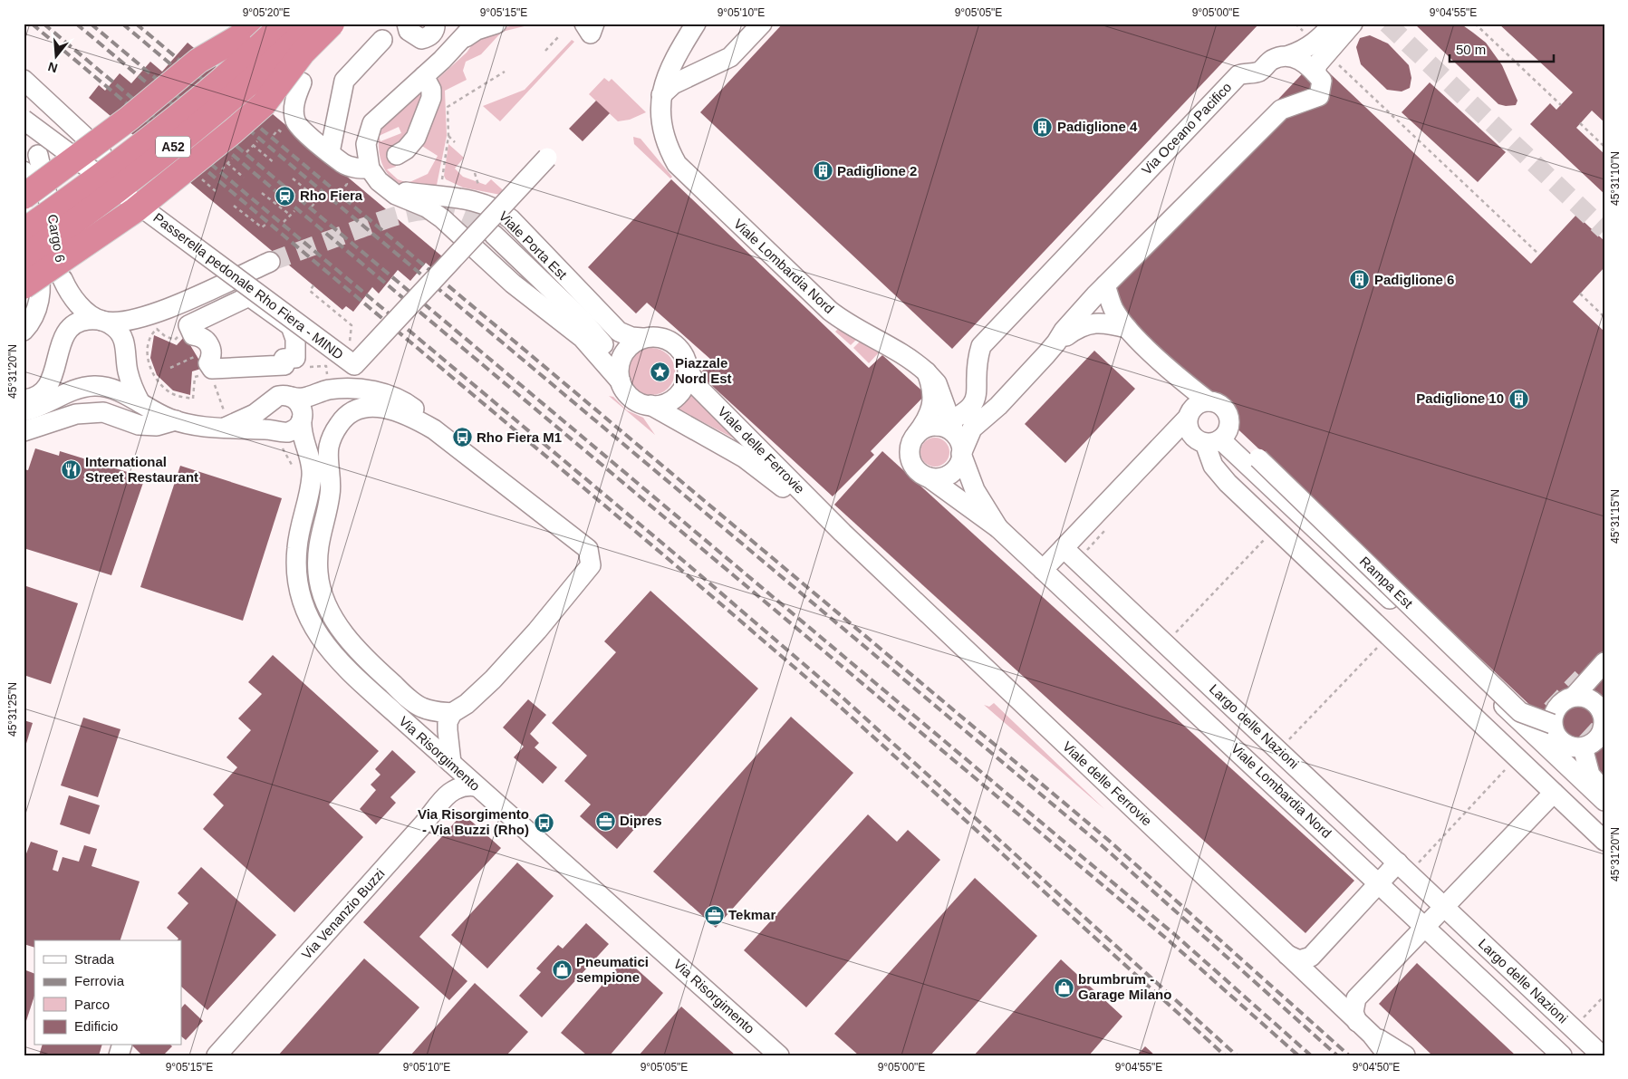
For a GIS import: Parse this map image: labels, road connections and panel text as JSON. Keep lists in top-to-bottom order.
{
  "streets": {
    "highway": ["A52"],
    "street": [
      "Via Oceano Pacifico",
      "Cargo 6",
      "Viale Porta Est",
      "Viale Lombardia Nord",
      "Passerella pedonale Rho Fiera - MIND",
      "Viale delle Ferrovie",
      "Rampa Est",
      "Largo delle Nazioni",
      "Via Risorgimento",
      "Via Venanzio Buzzi"
    ]
  },
  "crossings": [
    ["Via Oceano Pacifico", "Viale Lombardia Nord"],
    ["Viale Porta Est", "Viale delle Ferrovie"],
    ["Via Risorgimento", "Via Venanzio Buzzi"]
  ],
  "places": {
    "building": [
      "Padiglione 4",
      "Padiglione 2",
      "Padiglione 6",
      "Padiglione 10"
    ],
    "station": ["Rho Fiera"],
    "place": ["Piazzale Nord Est"],
    "bus stop": ["Rho Fiera M1", "Via Risorgimento - Via Buzzi (Rho)"],
    "restaurant": ["International Street Restaurant"],
    "office": ["Dipres", "Tekmar"],
    "shop": ["Pneumatici sempione", "brumbrum - Garage Milano"]
  },
  "legend": [
    "Strada",
    "Ferrovia",
    "Parco",
    "Edificio"
  ],
  "scale_bar": "50 m",
  "north": "bottom",
  "coordinates": [
    "9°05'20\"E",
    "9°05'15\"E",
    "9°05'10\"E",
    "9°05'05\"E",
    "9°05'00\"E",
    "9°04'55\"E",
    "45°31'10\"N",
    "45°31'20\"N",
    "45°31'15\"N",
    "45°31'25\"N",
    "9°04'50\"E"
  ]
}
